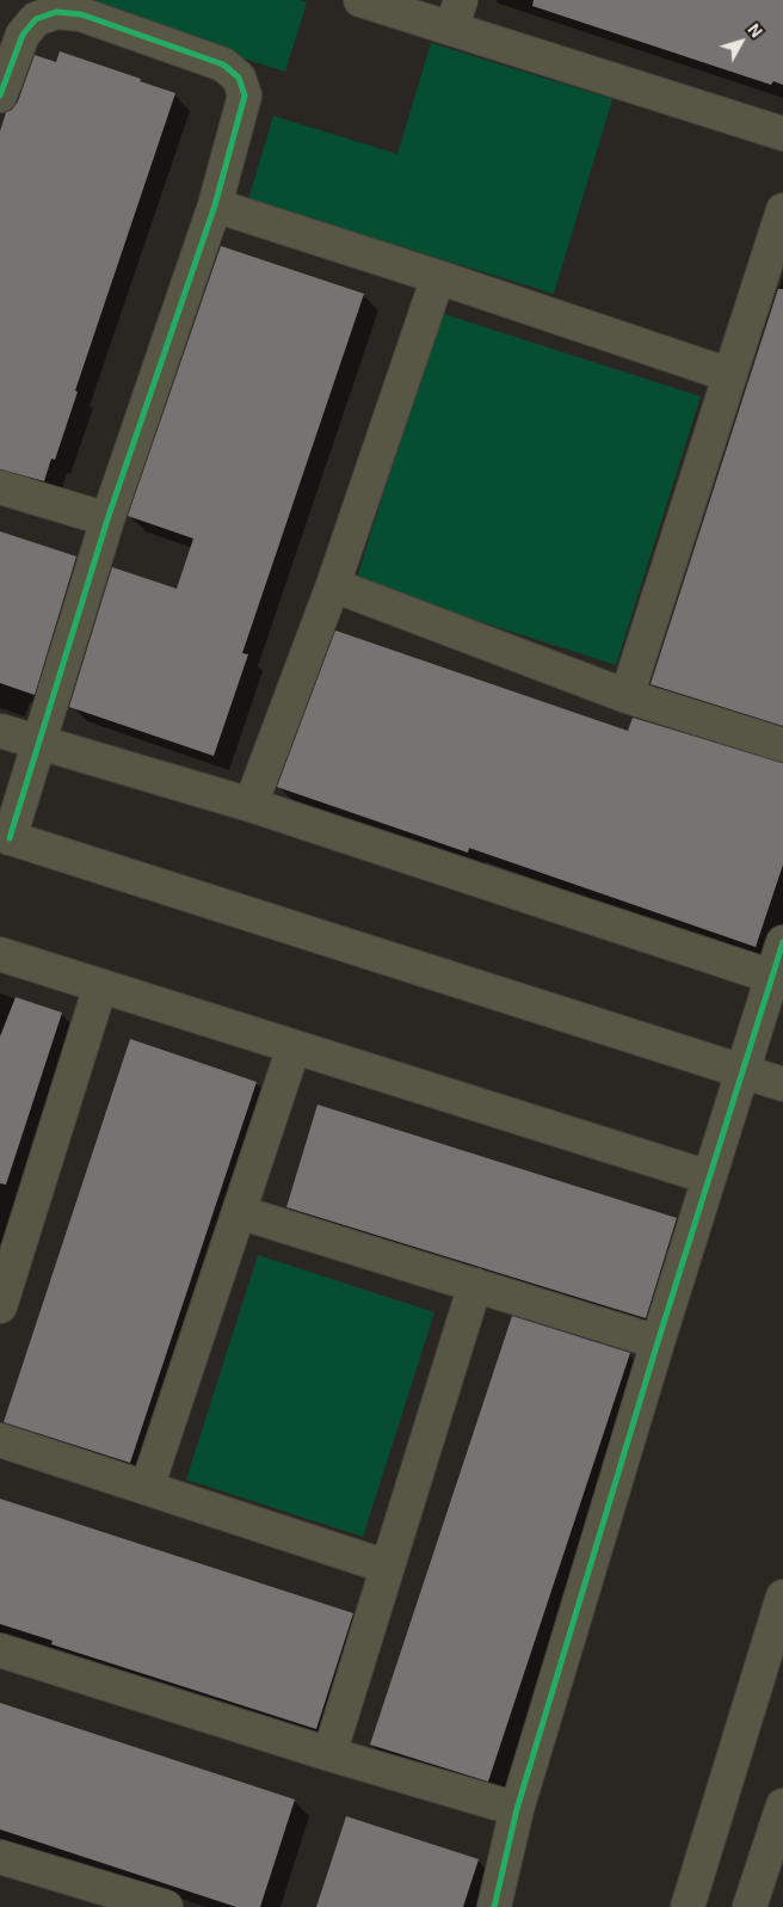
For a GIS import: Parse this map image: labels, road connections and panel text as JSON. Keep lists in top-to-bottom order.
{
  "north": "top right"
}
